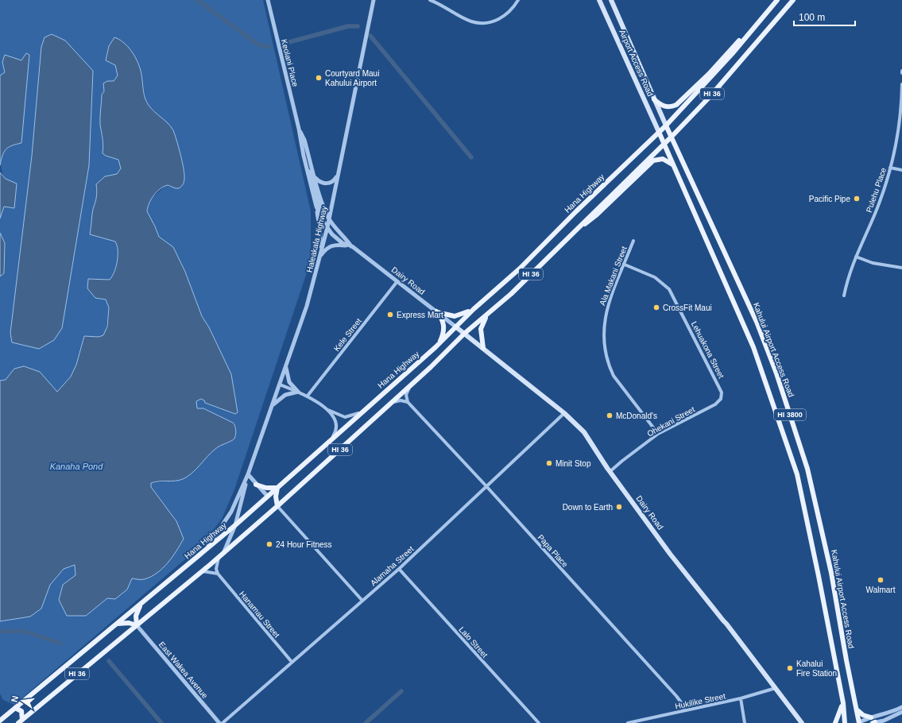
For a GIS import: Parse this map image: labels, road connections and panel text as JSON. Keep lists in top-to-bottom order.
{
  "streets": {
    "main road": [
      "Airport Access Road",
      "HI 36",
      "Hana Highway",
      "Dairy Road",
      "Kahului Airport Access Road",
      "HI 3800"
    ],
    "street": [
      "Keolani Place",
      "Pulehu Place",
      "Haleakala Highway",
      "Ala Makani Street",
      "Kele Street",
      "Lehuakona Street",
      "Ohekani Street",
      "Papa Place",
      "Alamaha Street",
      "Hanamau Street",
      "Lalo Street",
      "East Wakea Avenue",
      "Hukilike Street"
    ]
  },
  "crossings": [
    ["Keolani Place", "Haleakala Highway"],
    ["Keolani Place", "Dairy Road"],
    ["Airport Access Road", "Hana Highway"],
    ["Airport Access Road", "Kahului Airport Access Road"],
    ["Airport Access Road", "HI 3800"],
    ["HI 36", "Hana Highway"],
    ["HI 36", "Haleakala Highway"],
    ["HI 36", "Dairy Road"],
    ["HI 36", "Kahului Airport Access Road"],
    ["HI 36", "HI 3800"],
    ["HI 36", "East Wakea Avenue"],
    ["Hana Highway", "Haleakala Highway"],
    ["Hana Highway", "Dairy Road"],
    ["Hana Highway", "Kahului Airport Access Road"],
    ["Hana Highway", "HI 3800"],
    ["Haleakala Highway", "Dairy Road"],
    ["Ala Makani Street", "Lehuakona Street"],
    ["Ala Makani Street", "Ohekani Street"],
    ["Dairy Road", "Kele Street"],
    ["Dairy Road", "Ohekani Street"],
    ["Dairy Road", "Alamaha Street"],
    ["Dairy Road", "Hukilike Street"],
    ["Lehuakona Street", "Ohekani Street"],
    ["Papa Place", "Alamaha Street"],
    ["Papa Place", "Hukilike Street"],
    ["Alamaha Street", "Hanamau Street"],
    ["Alamaha Street", "Lalo Street"]
  ],
  "water": ["Kanaha Pond"],
  "places": [
    "Courtyard Maui Kahului Airport",
    "Pacific Pipe",
    "CrossFit Maui",
    "Express Mart",
    "McDonald's",
    "Minit Stop",
    "Down to Earth",
    "24 Hour Fitness",
    "Walmart",
    "Kahalui Fire Station"
  ],
  "scale_bar": "100 m",
  "north": "left"
}
